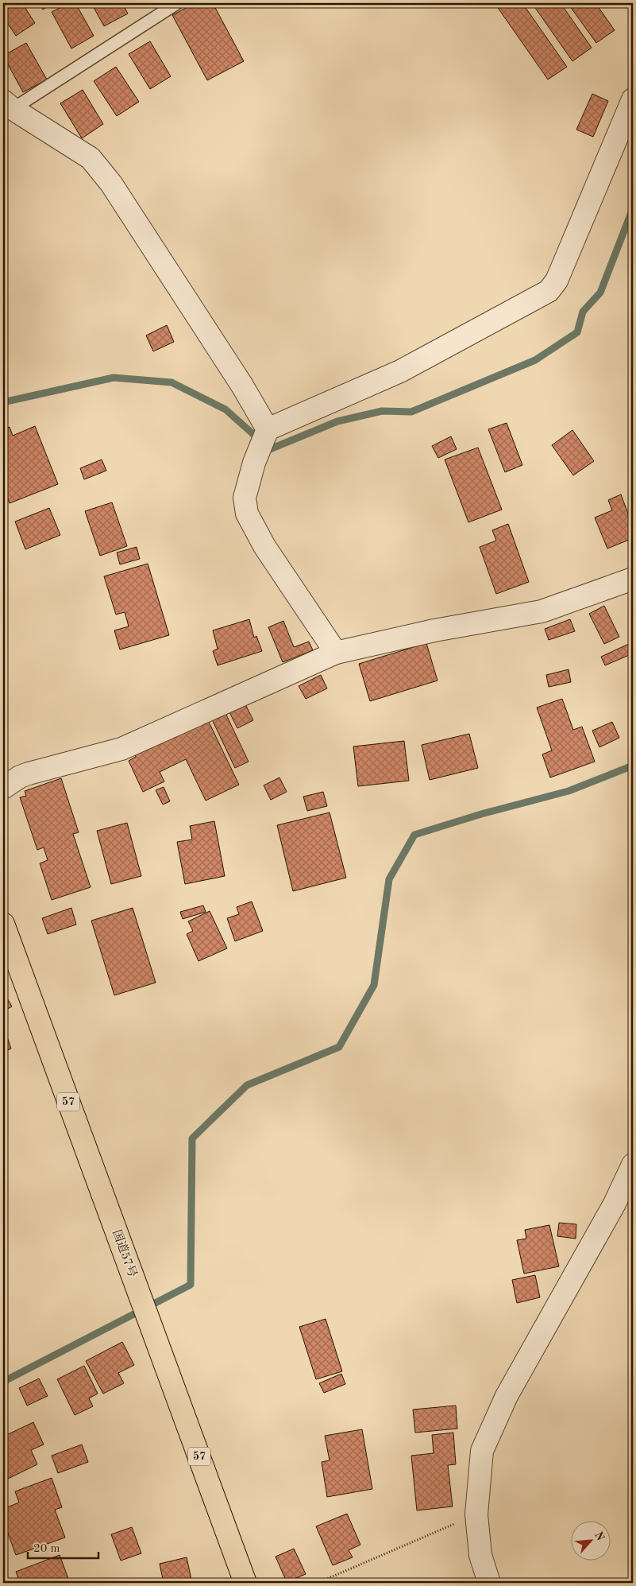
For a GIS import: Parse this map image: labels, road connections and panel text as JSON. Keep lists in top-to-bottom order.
{
  "streets": {
    "highway": ["57", "国道57号"]
  },
  "scale_bar": "20 m",
  "north": "top right"
}
